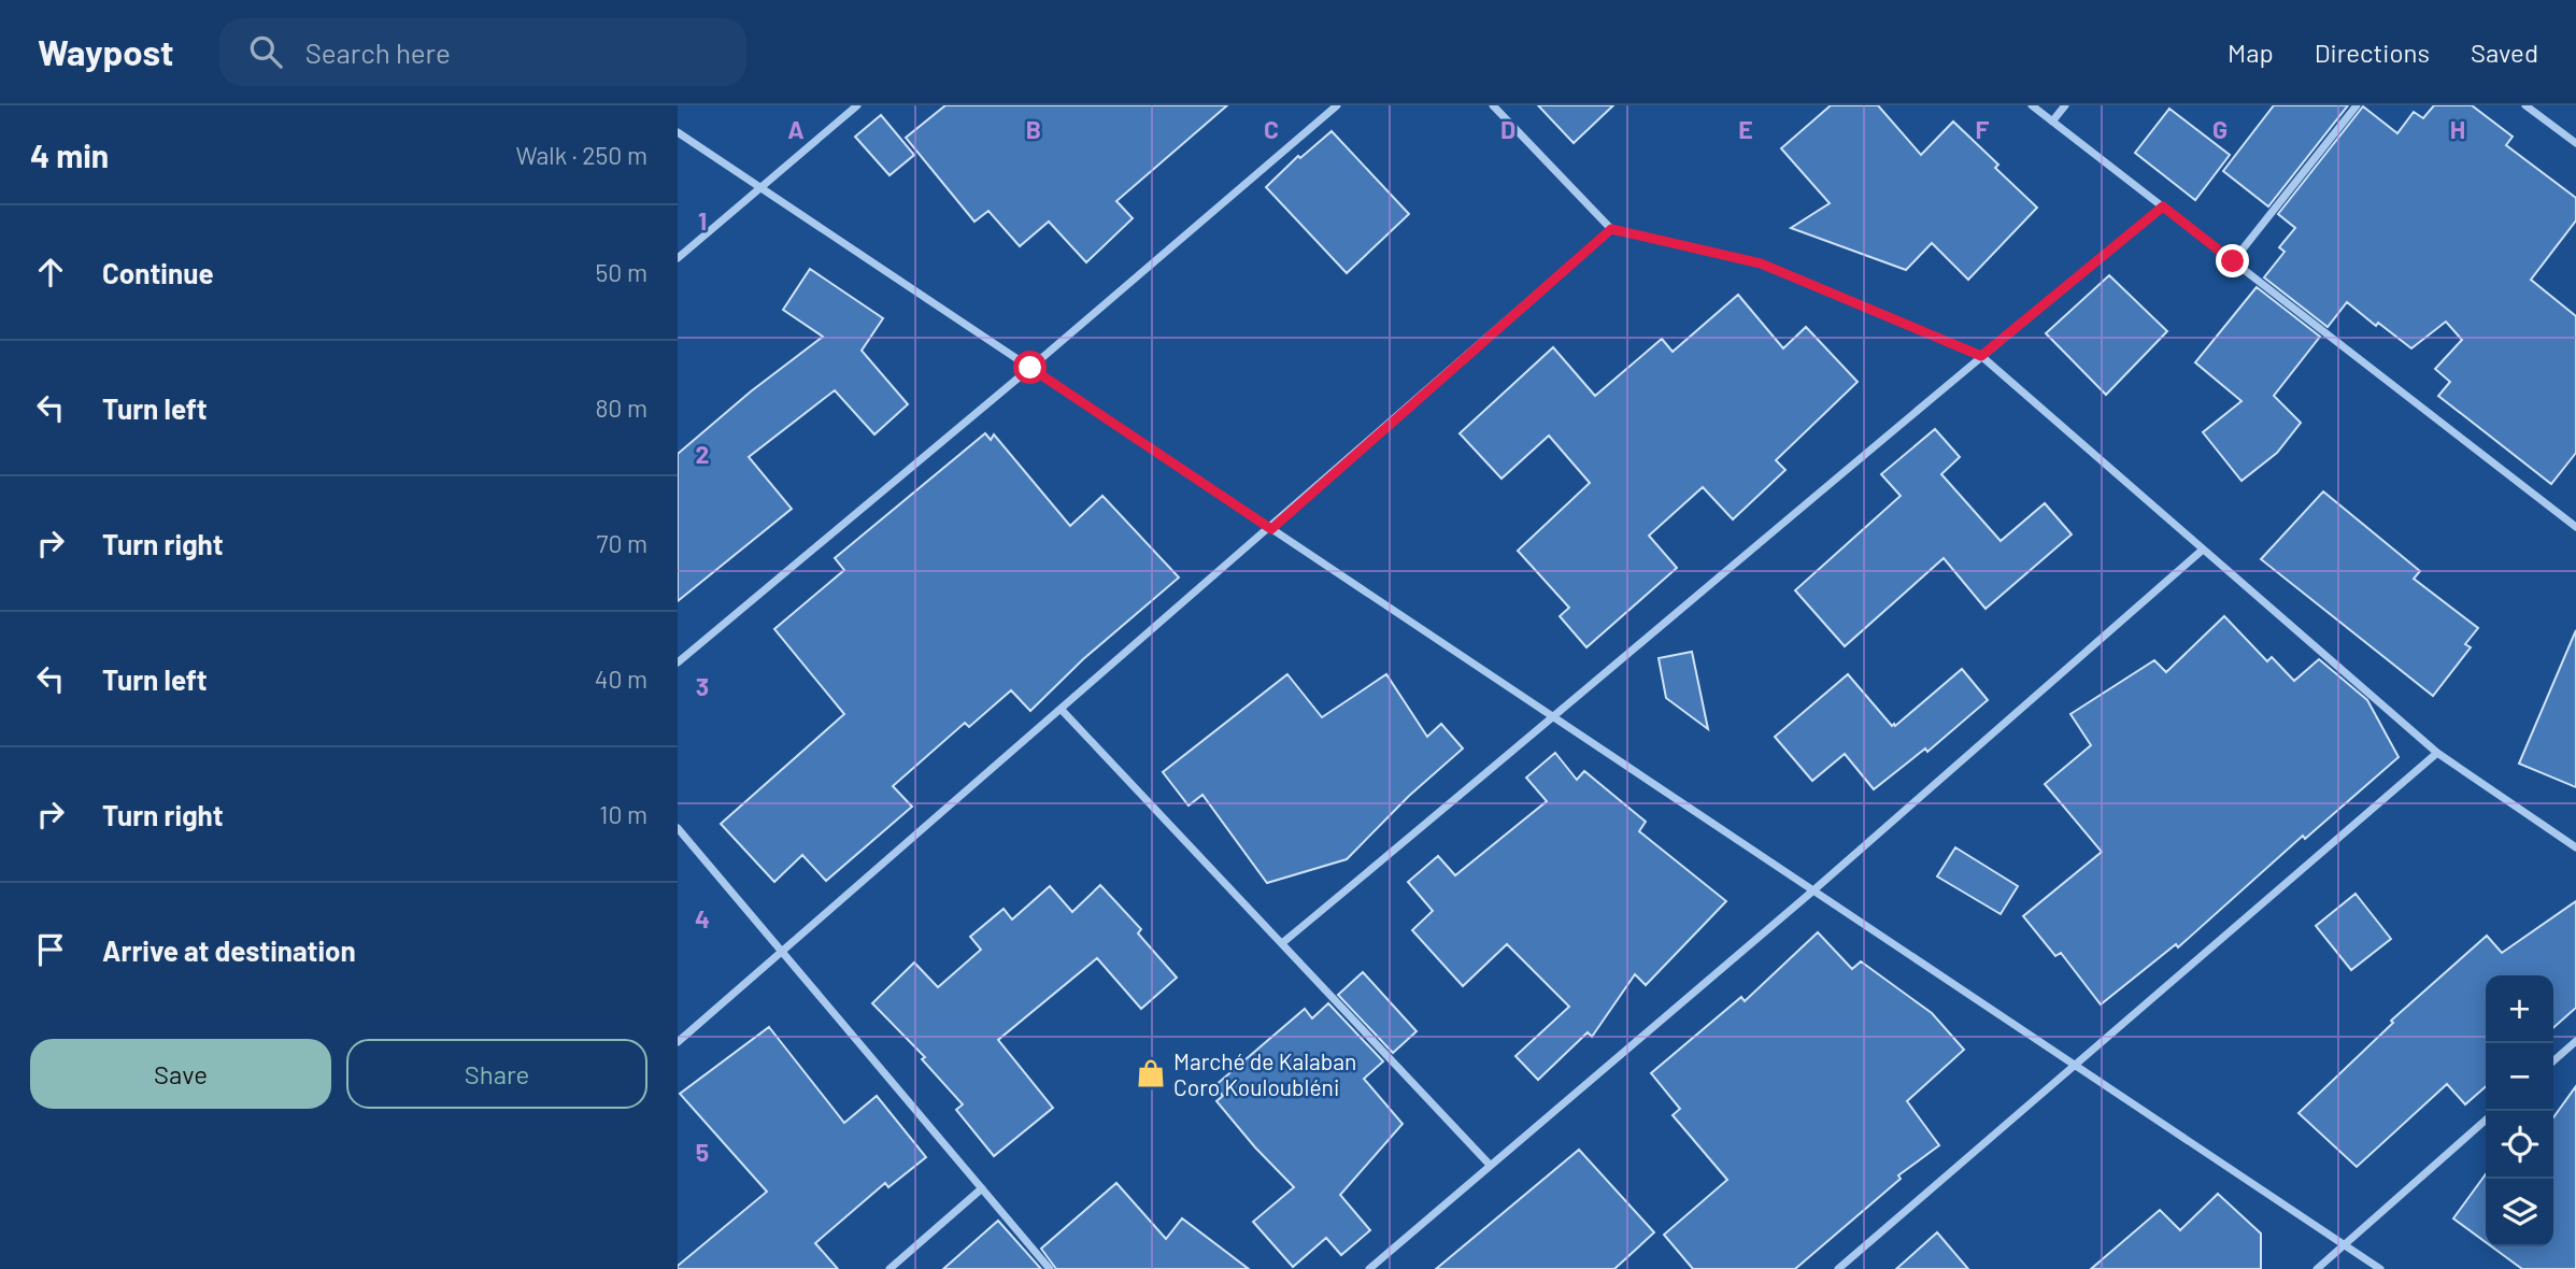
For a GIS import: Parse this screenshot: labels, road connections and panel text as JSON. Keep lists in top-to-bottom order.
{
  "places": {
    "shop": ["Marché de Kalaban Coro Kouloubléni"]
  },
  "page": {
    "header": "Waypost",
    "search": "Search here",
    "nav": ["Map", "Directions", "Saved"],
    "heading": ["4 min", "Walk · 250 m"],
    "list": [
      ["Continue", "50 m"],
      ["Turn left", "80 m"],
      ["Turn right", "70 m"],
      ["Turn left", "40 m"],
      ["Turn right", "10 m"],
      "Arrive at destination"
    ],
    "map_buttons": ["+", "−"],
    "buttons": ["Save", "Share"]
  },
  "grid": {
    "columns": [
      "A",
      "B",
      "C",
      "D",
      "E",
      "F",
      "G",
      "H"
    ],
    "rows": [
      "1",
      "2",
      "3",
      "4",
      "5"
    ]
  }
}
